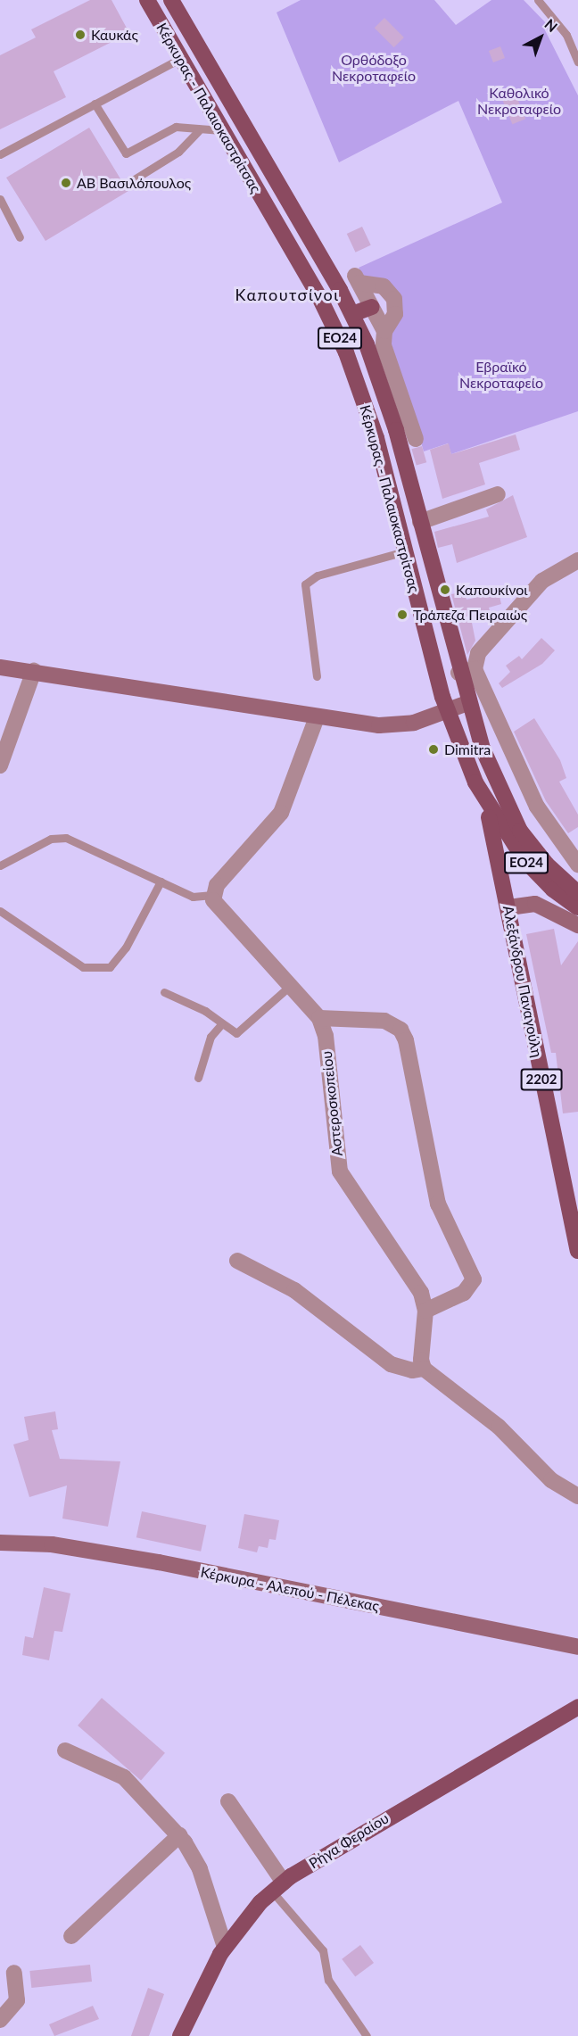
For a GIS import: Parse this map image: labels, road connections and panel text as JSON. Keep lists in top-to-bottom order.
{
  "streets": {
    "main road": [
      "Κέρκυρας - Παλαιοκαστρίτσας",
      "ΕΟ24",
      "Αλεξάνδρου Παναγούλη",
      "2202",
      "Κέρκυρα - Αλεπού - Πέλεκας",
      "Ρήγα Φεραίου"
    ],
    "street": ["Αστεροσκοπείου"]
  },
  "crossings": [
    ["Κέρκυρας - Παλαιοκαστρίτσας", "Αλεξάνδρου Παναγούλη"]
  ],
  "districts": ["Καπουτσίνοι"],
  "parks": ["Ορθόδοξο Νεκροταφείο", "Καθολικό Νεκροταφείο", "Εβραϊκό Νεκροταφείο"],
  "places": [
    "Καυκάς",
    "ΑΒ Βασιλόπουλος",
    "Καπουκίνοι",
    "Τράπεζα Πειραιώς",
    "Dimitra"
  ],
  "north": "top right"
}
